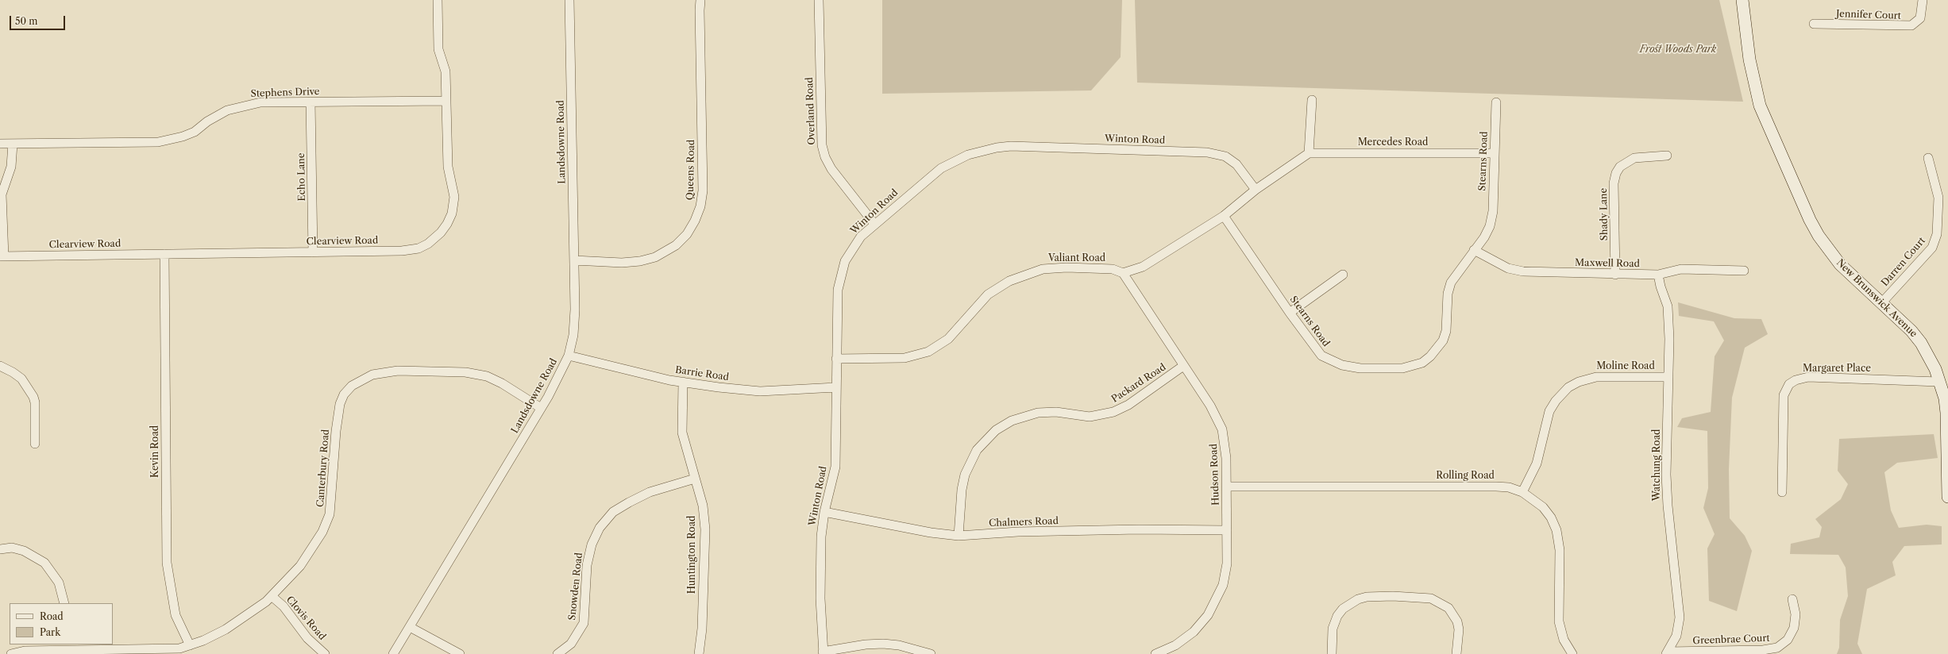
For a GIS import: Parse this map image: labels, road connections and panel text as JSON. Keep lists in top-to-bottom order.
{
  "streets": {
    "street": [
      "Jennifer Court",
      "Stephens Drive",
      "Overland Road",
      "Winton Road",
      "Landsdowne Road",
      "Mercedes Road",
      "Stearns Road",
      "Queens Road",
      "Echo Lane",
      "Shady Lane",
      "Clearview Road",
      "Valiant Road",
      "Darren Court",
      "Maxwell Road",
      "New Brunswick Avenue",
      "Moline Road",
      "Margaret Place",
      "Barrie Road",
      "Packard Road",
      "Kevin Road",
      "Watchung Road",
      "Canterbury Road",
      "Hudson Road",
      "Rolling Road",
      "Chalmers Road",
      "Huntington Road",
      "Snowden Road",
      "Clovis Road",
      "Greenbrae Court"
    ]
  },
  "crossings": [
    ["Stephens Drive", "Echo Lane"],
    ["Stephens Drive", "Clearview Road"],
    ["Overland Road", "Winton Road"],
    ["Winton Road", "Valiant Road"],
    ["Winton Road", "Barrie Road"],
    ["Winton Road", "Chalmers Road"],
    ["Landsdowne Road", "Queens Road"],
    ["Landsdowne Road", "Barrie Road"],
    ["Landsdowne Road", "Canterbury Road"],
    ["Mercedes Road", "Stearns Road"],
    ["Stearns Road", "Maxwell Road"],
    ["Echo Lane", "Clearview Road"],
    ["Shady Lane", "Maxwell Road"],
    ["Clearview Road", "Kevin Road"],
    ["Valiant Road", "Hudson Road"],
    ["Darren Court", "New Brunswick Avenue"],
    ["Maxwell Road", "Watchung Road"],
    ["New Brunswick Avenue", "Margaret Place"],
    ["Moline Road", "Watchung Road"],
    ["Moline Road", "Rolling Road"],
    ["Barrie Road", "Huntington Road"],
    ["Packard Road", "Hudson Road"],
    ["Packard Road", "Chalmers Road"],
    ["Kevin Road", "Canterbury Road"],
    ["Watchung Road", "Greenbrae Court"],
    ["Canterbury Road", "Clovis Road"],
    ["Hudson Road", "Rolling Road"],
    ["Hudson Road", "Chalmers Road"],
    ["Huntington Road", "Snowden Road"]
  ],
  "parks": ["Frost Woods Park"],
  "legend": ["Road", "Park"],
  "scale_bar": "50 m"
}
